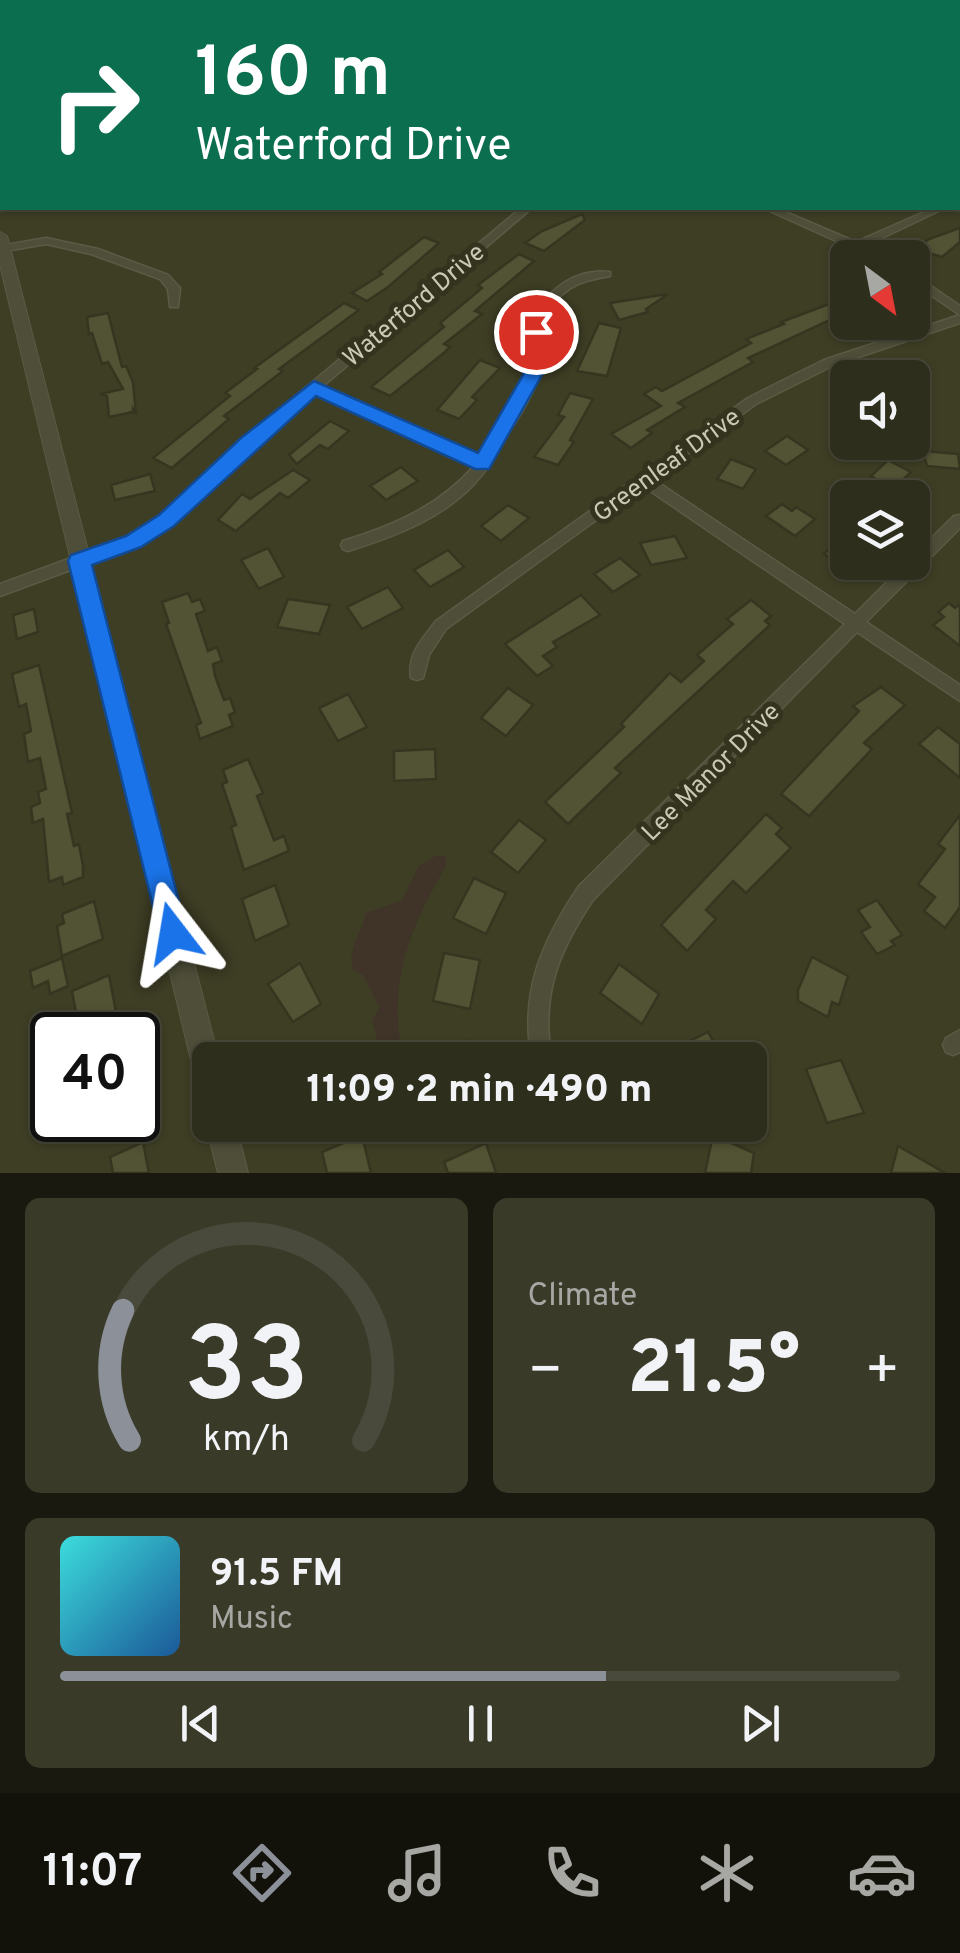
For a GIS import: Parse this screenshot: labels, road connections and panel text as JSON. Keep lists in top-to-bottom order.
{
  "streets": {
    "street": ["Waterford Drive", "Greenleaf Drive", "Lee Manor Drive"]
  },
  "north": "bottom right",
  "page": {
    "turn": ["160 m", "Waterford Drive"],
    "limit": "40",
    "trip": "11:09 · 2 min · 490 m",
    "tile": "Climate",
    "heat": ["−", "21.5°", "+"],
    "song": ["91.5 FM", "Music"],
    "tabs": "11:07",
    "gauge": ["33", "km/h"]
  }
}
